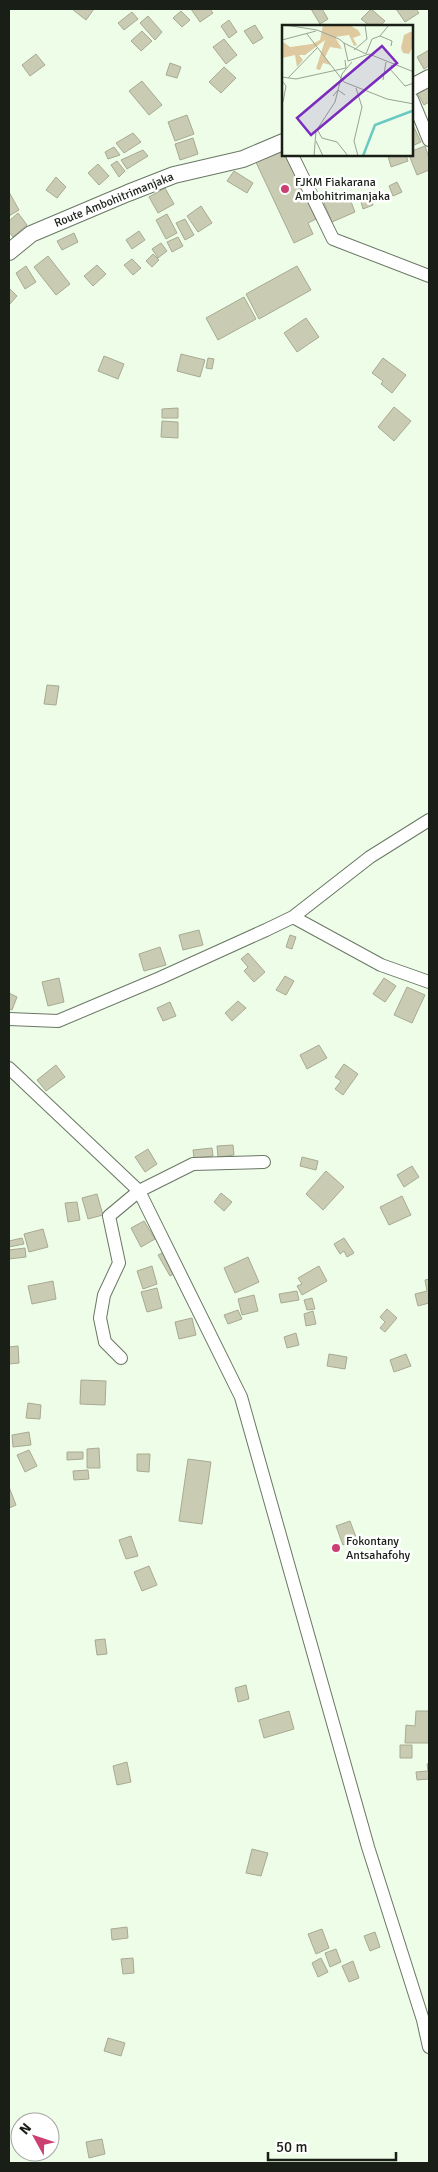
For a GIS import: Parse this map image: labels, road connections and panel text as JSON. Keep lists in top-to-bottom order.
{
  "streets": {
    "street": ["Route Ambohitrimanjaka"]
  },
  "places": ["FJKM Fiakarana Ambohitrimanjaka", "Fokontany Antsahafohy"],
  "scale_bar": "50 m",
  "north": "top left"
}
